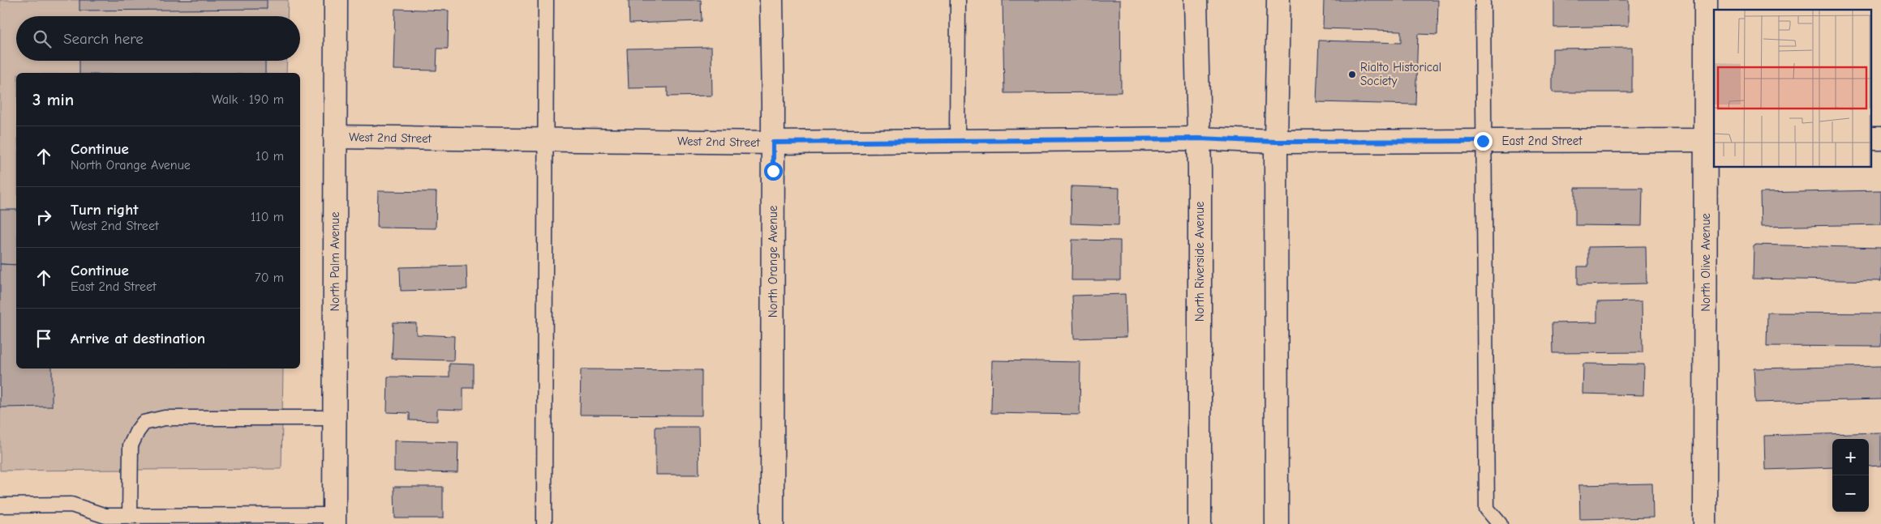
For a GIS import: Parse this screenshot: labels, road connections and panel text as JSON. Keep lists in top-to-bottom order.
{
  "streets": {
    "street": [
      "West 2nd Street",
      "East 2nd Street",
      "North Palm Avenue",
      "North Orange Avenue",
      "North Riverside Avenue",
      "North Olive Avenue"
    ]
  },
  "crossings": [
    ["West 2nd Street", "East 2nd Street"],
    ["West 2nd Street", "North Palm Avenue"],
    ["West 2nd Street", "North Orange Avenue"],
    ["West 2nd Street", "North Riverside Avenue"],
    ["East 2nd Street", "North Riverside Avenue"],
    ["East 2nd Street", "North Olive Avenue"]
  ],
  "places": ["Rialto Historical Society"],
  "page": {
    "search": "Search here",
    "heading": ["3 min", "Walk · 190 m"],
    "list": [
      ["Continue", "North Orange Avenue", "10 m"],
      ["Turn right", "West 2nd Street", "110 m"],
      ["Continue", "East 2nd Street", "70 m"],
      "Arrive at destination"
    ],
    "map_buttons": ["+", "−"]
  }
}
